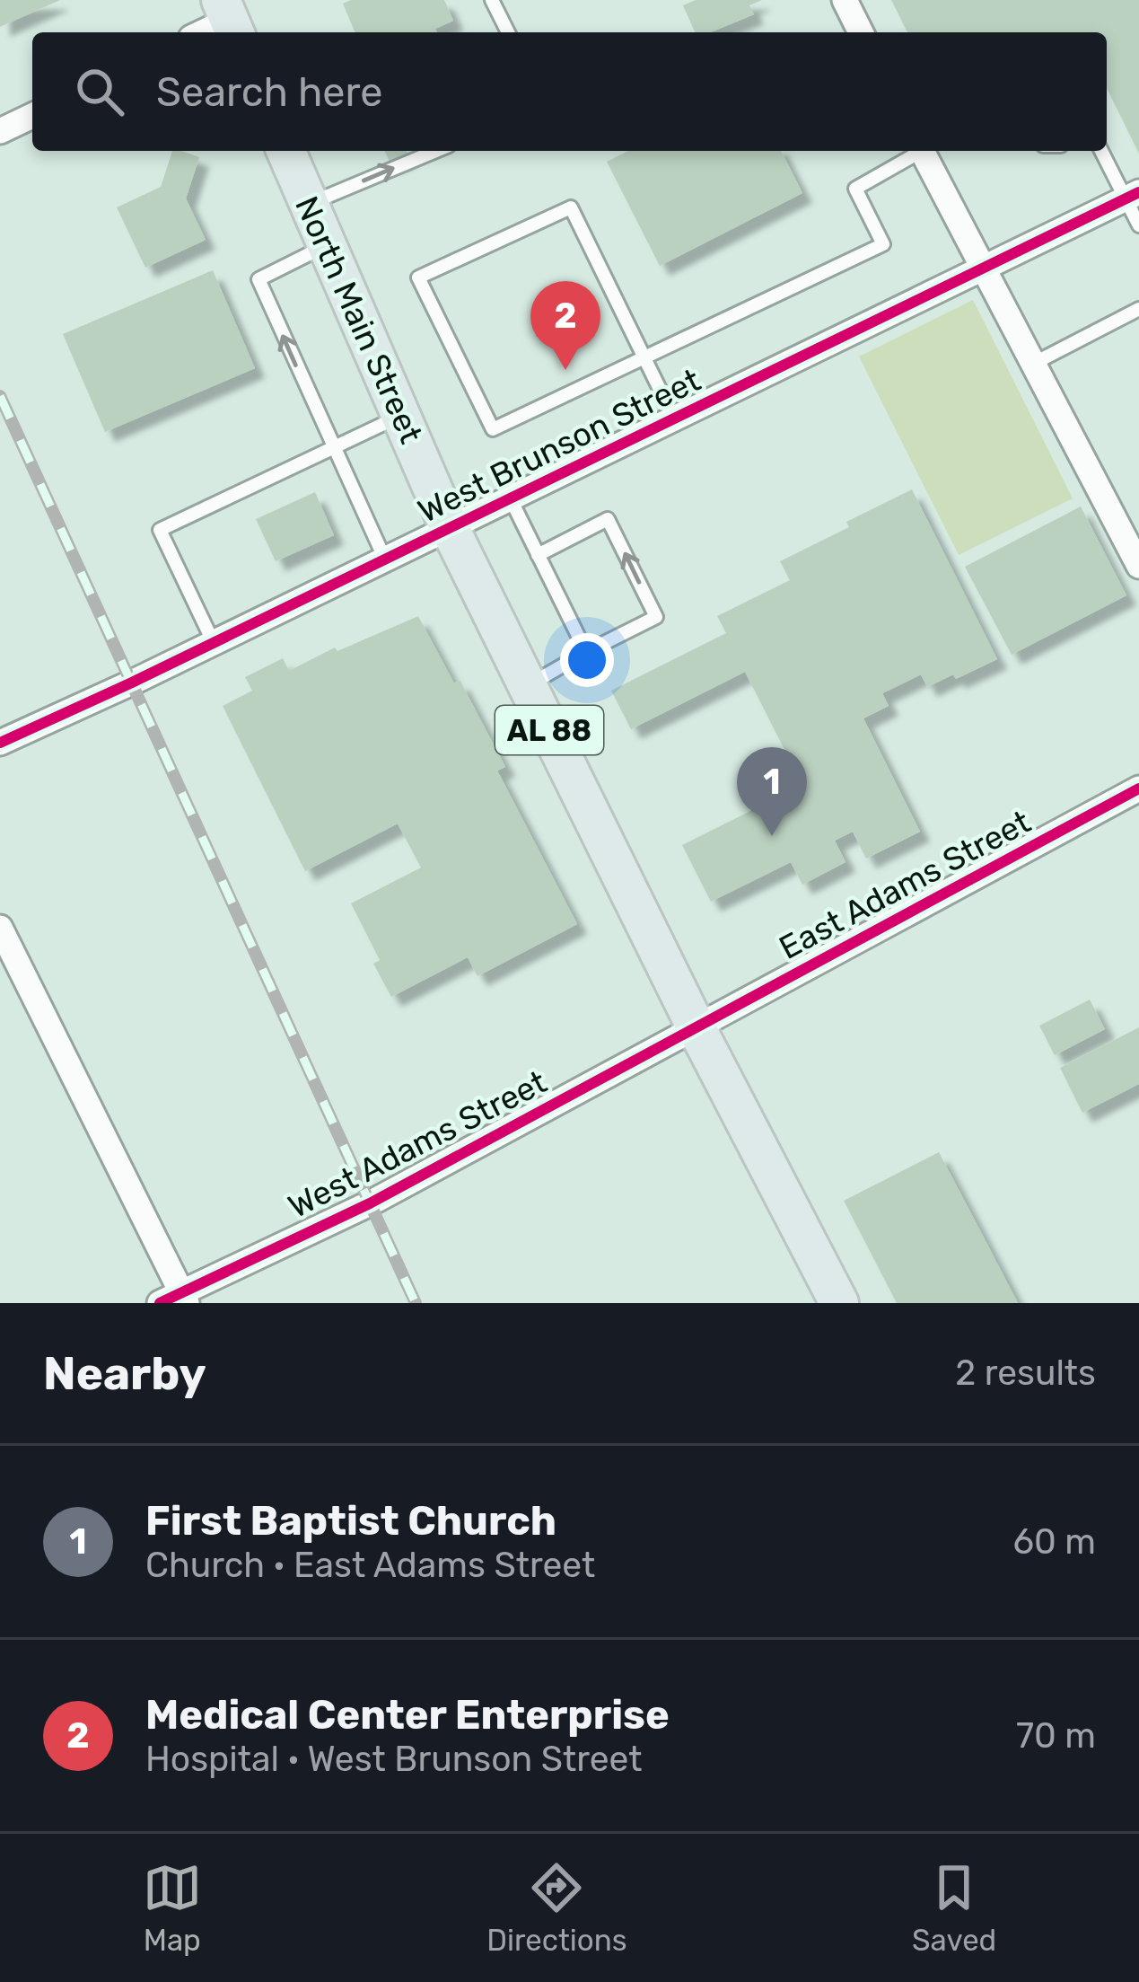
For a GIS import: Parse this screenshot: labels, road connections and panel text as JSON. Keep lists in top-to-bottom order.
{
  "streets": {
    "main road": ["North Main Street", "AL 88"],
    "street": ["West Brunson Street", "East Adams Street", "West Adams Street"]
  },
  "crossings": [
    ["North Main Street", "West Brunson Street"],
    ["North Main Street", "East Adams Street"],
    ["North Main Street", "West Adams Street"],
    ["East Adams Street", "West Adams Street"]
  ],
  "page": {
    "search": "Search here",
    "pins": ["2", "1"],
    "heading": ["Nearby", "2 results"],
    "list": [
      {
        "mark": "1",
        "name": "First Baptist Church",
        "note": "Church · East Adams Street",
        "value": "60 m"
      },
      {
        "mark": "2",
        "name": "Medical Center Enterprise",
        "note": "Hospital · West Brunson Street",
        "value": "70 m"
      }
    ],
    "nav": ["Map", "Directions", "Saved"]
  }
}
